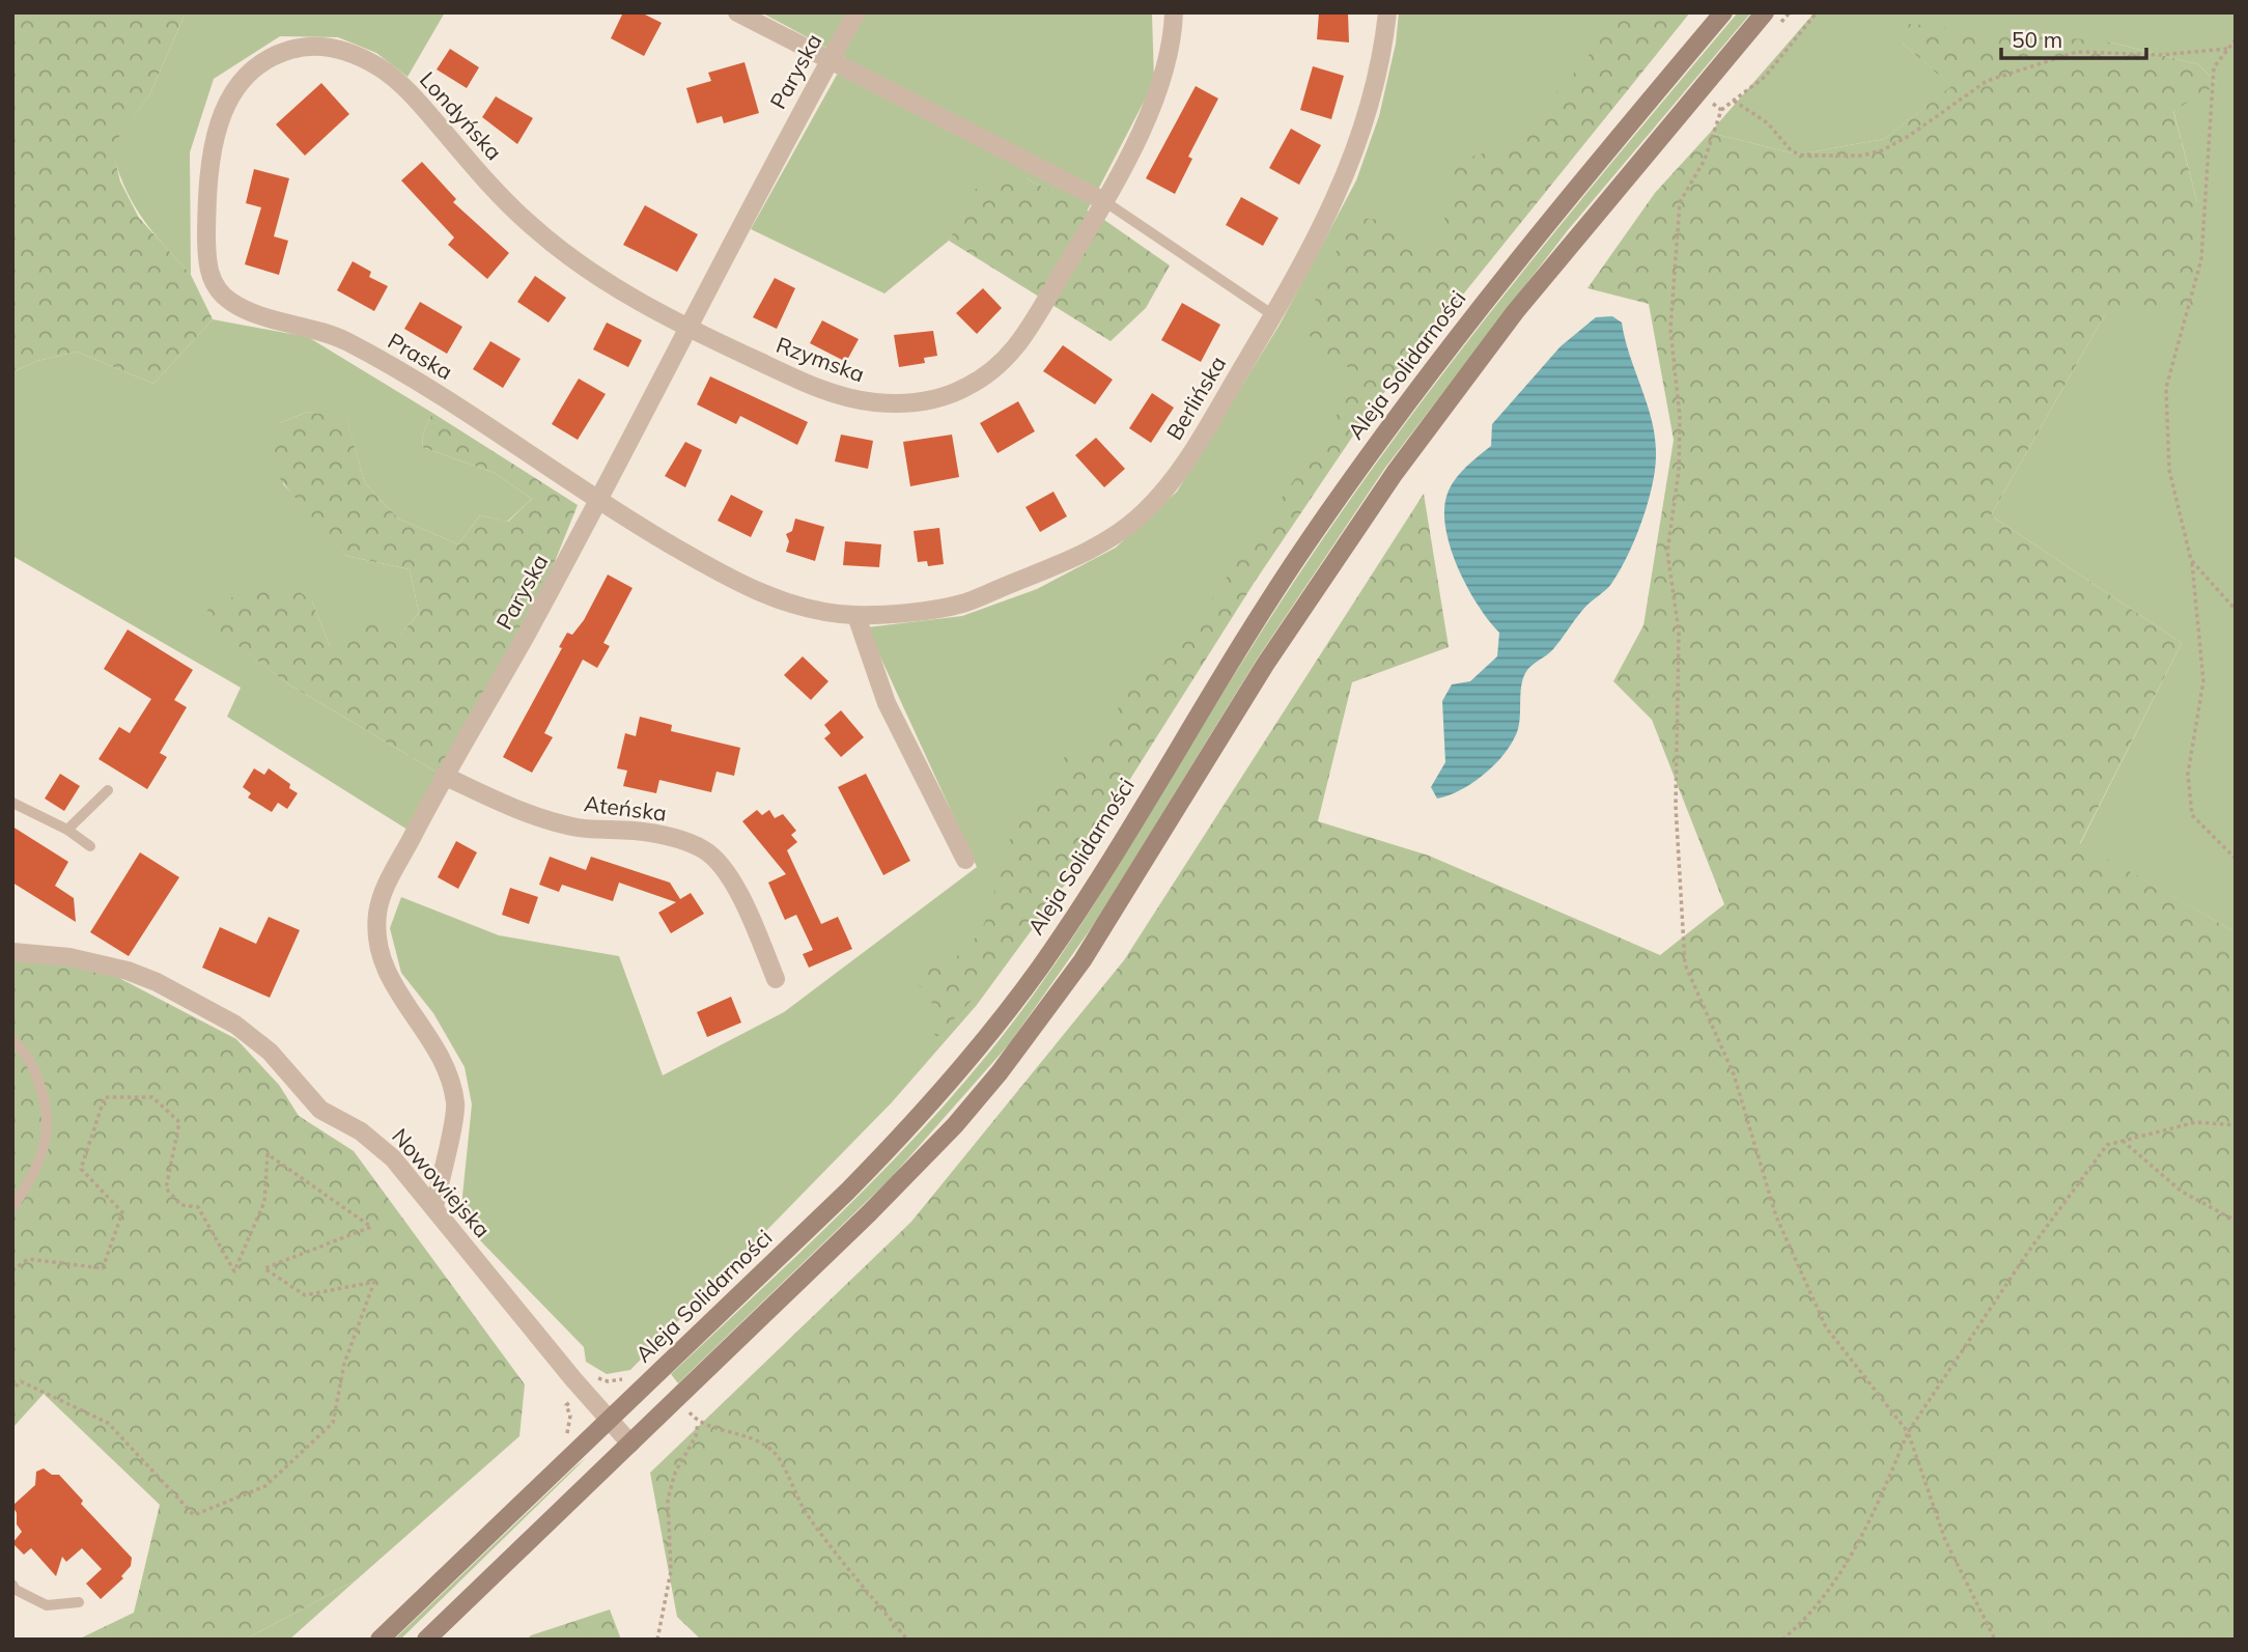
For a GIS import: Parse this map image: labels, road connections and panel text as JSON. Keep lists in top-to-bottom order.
{
  "streets": {
    "main road": ["Aleja Solidarności"],
    "street": [
      "Paryska",
      "Londyńska",
      "Praska",
      "Rzymska",
      "Berlińska",
      "Ateńska",
      "Nowowiejska"
    ]
  },
  "crossings": [
    ["Paryska", "Londyńska"],
    ["Paryska", "Praska"],
    ["Paryska", "Rzymska"],
    ["Paryska", "Berlińska"],
    ["Paryska", "Ateńska"],
    ["Paryska", "Nowowiejska"],
    ["Londyńska", "Praska"],
    ["Londyńska", "Rzymska"],
    ["Praska", "Berlińska"],
    ["Aleja Solidarności", "Nowowiejska"]
  ],
  "scale_bar": "50 m"
}
